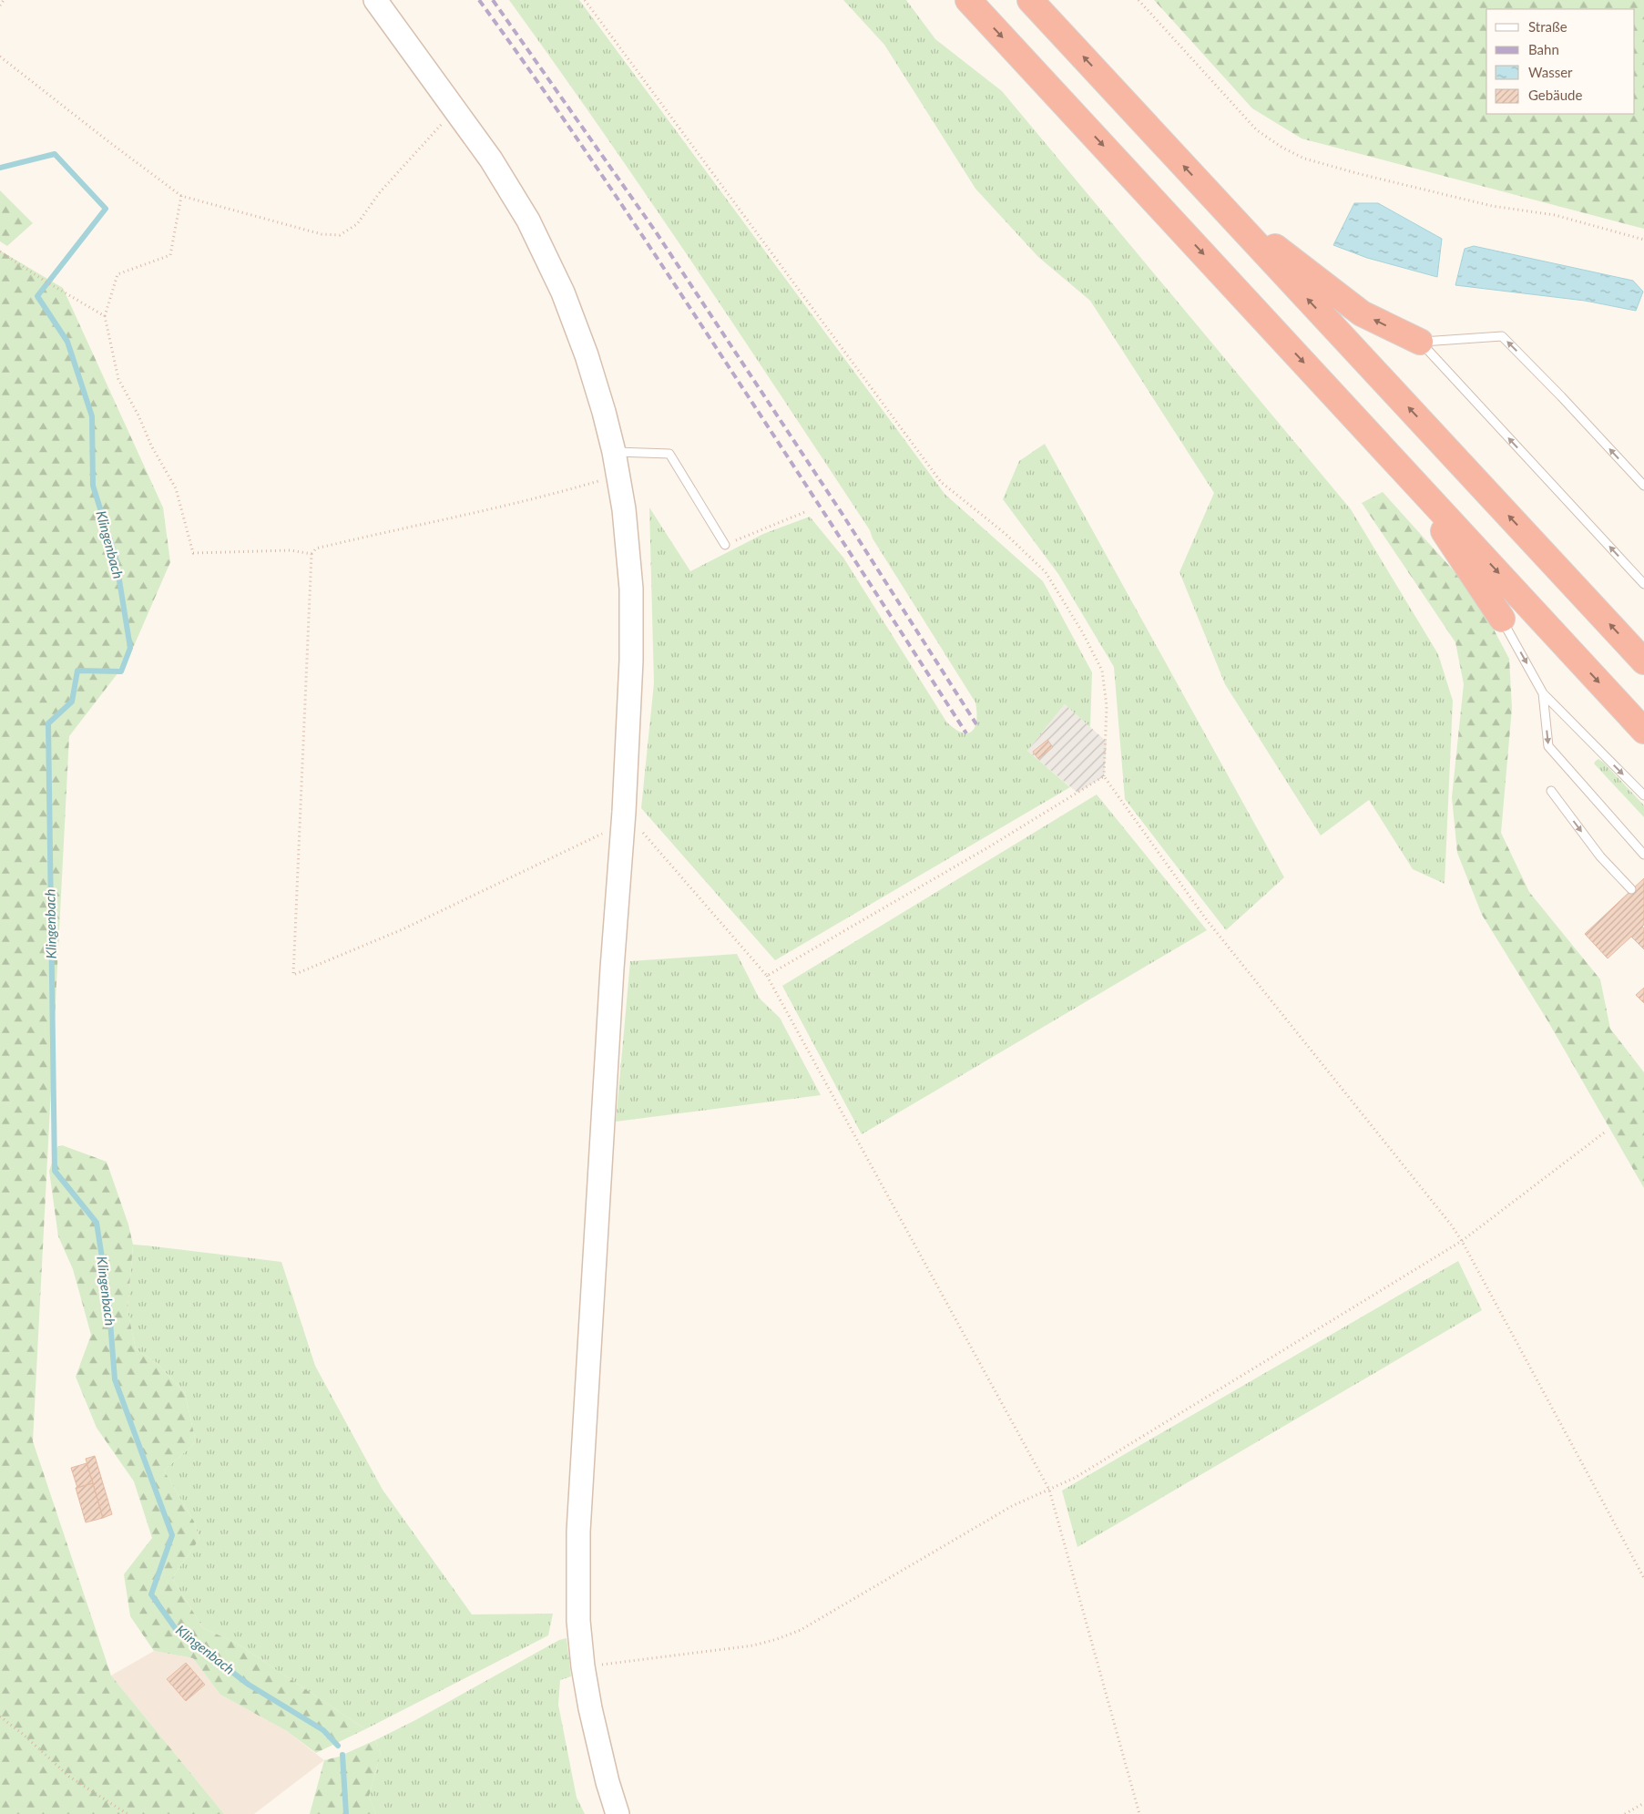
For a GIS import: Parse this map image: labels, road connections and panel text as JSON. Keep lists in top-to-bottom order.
{
  "water": ["Klingenbach"],
  "legend": [
    "Straße",
    "Bahn",
    "Wasser",
    "Gebäude"
  ]
}
